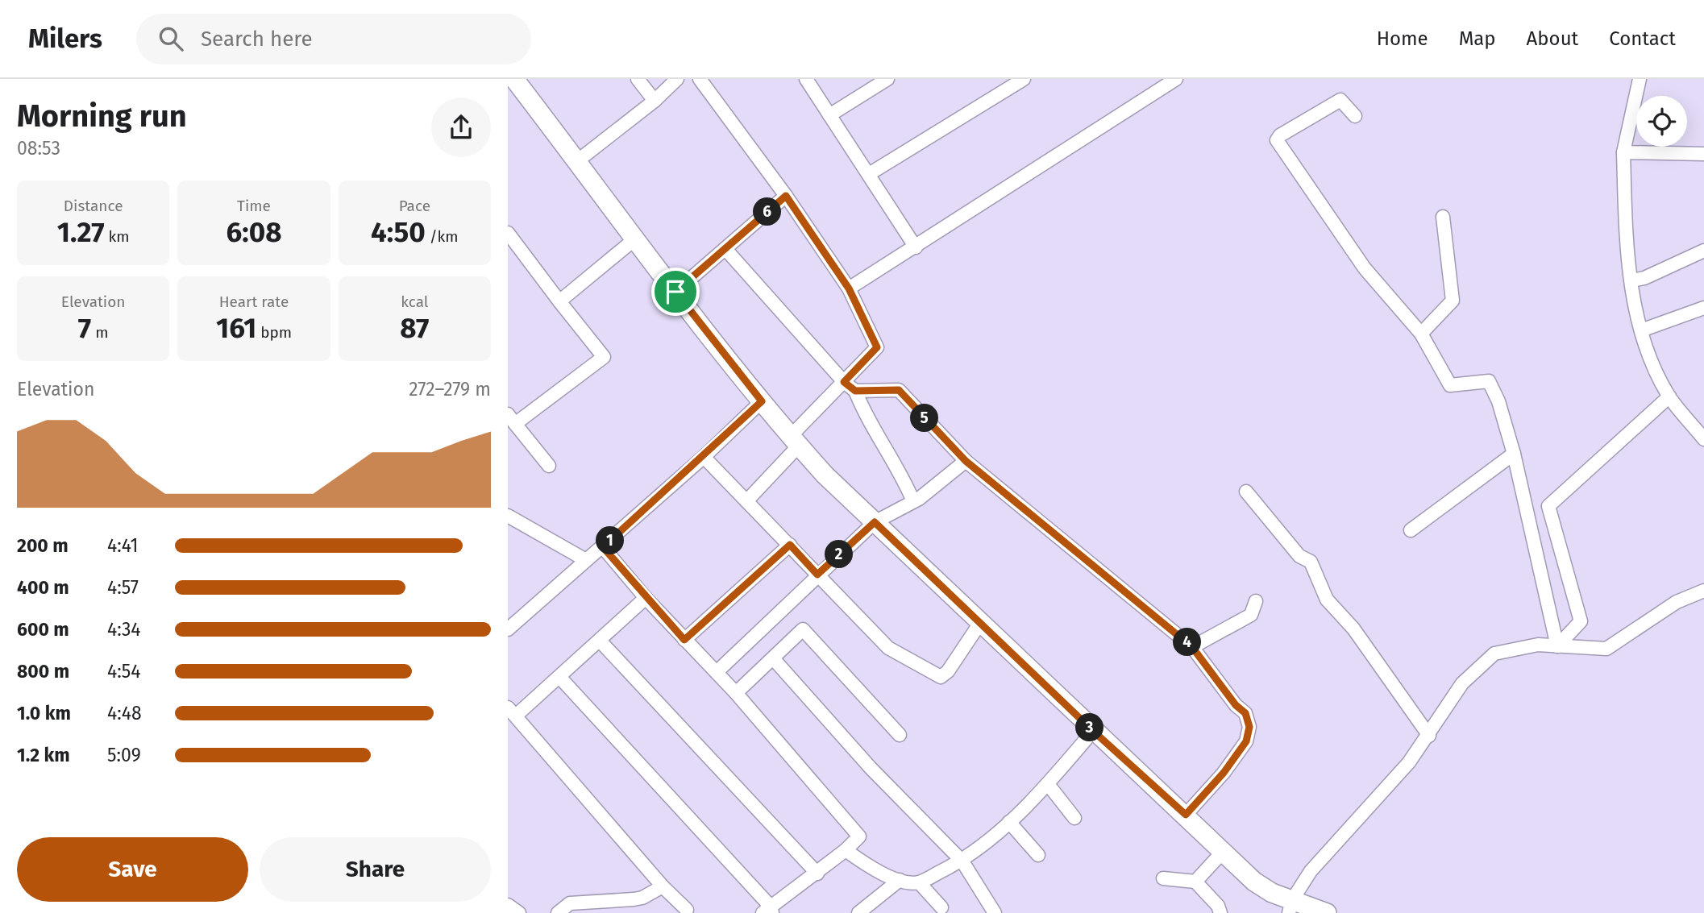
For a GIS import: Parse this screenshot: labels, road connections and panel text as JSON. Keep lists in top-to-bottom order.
{
  "page": {
    "header": "Milers",
    "search": "Search here",
    "nav": [
      "Home",
      "Map",
      "About",
      "Contact"
    ],
    "heading": ["Morning run", "08:53"],
    "stats": [
      ["Distance", "1.27 km"],
      ["Time", "6:08"],
      ["Pace", "4:50 /km"],
      ["Elevation", "7 m"],
      ["Heart rate", "161 bpm"],
      ["kcal", "87"]
    ],
    "pins": [
      "6",
      "5",
      "1",
      "2",
      "4",
      "3"
    ],
    "chart": ["Elevation", "272–279 m"],
    "list": [
      {
        "name": "200 m",
        "note": "4:41"
      },
      {
        "name": "400 m",
        "note": "4:57"
      },
      {
        "name": "600 m",
        "note": "4:34"
      },
      {
        "name": "800 m",
        "note": "4:54"
      },
      {
        "name": "1.0 km",
        "note": "4:48"
      },
      {
        "name": "1.2 km",
        "note": "5:09"
      }
    ],
    "buttons": ["Save", "Share"]
  }
}
